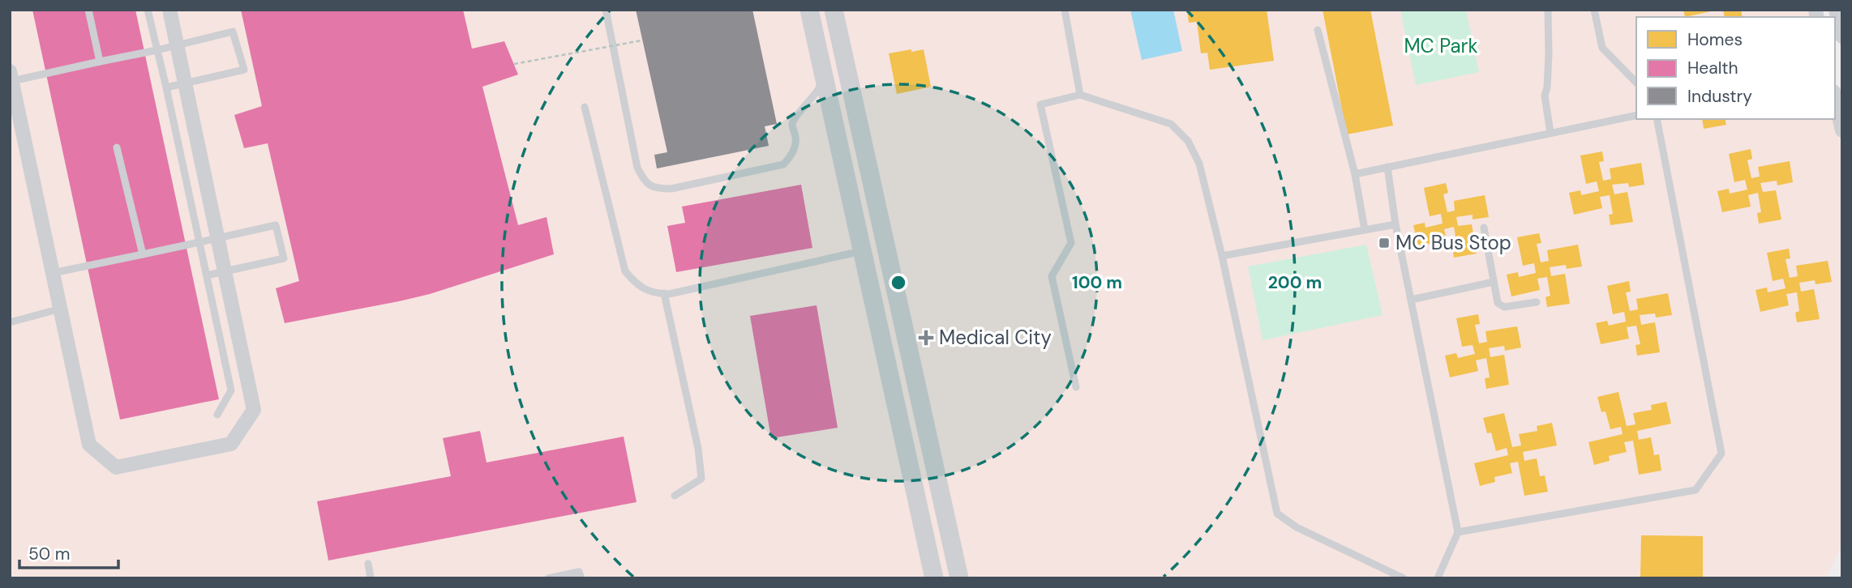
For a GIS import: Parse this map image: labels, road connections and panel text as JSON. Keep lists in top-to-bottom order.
{
  "parks": ["MC Park"],
  "places": {
    "transit": ["MC Bus Stop"],
    "health": ["Medical City"]
  },
  "legend": ["Homes", "Health", "Industry"],
  "scale_bar": "50 m",
  "rings": ["100 m", "200 m"]
}
